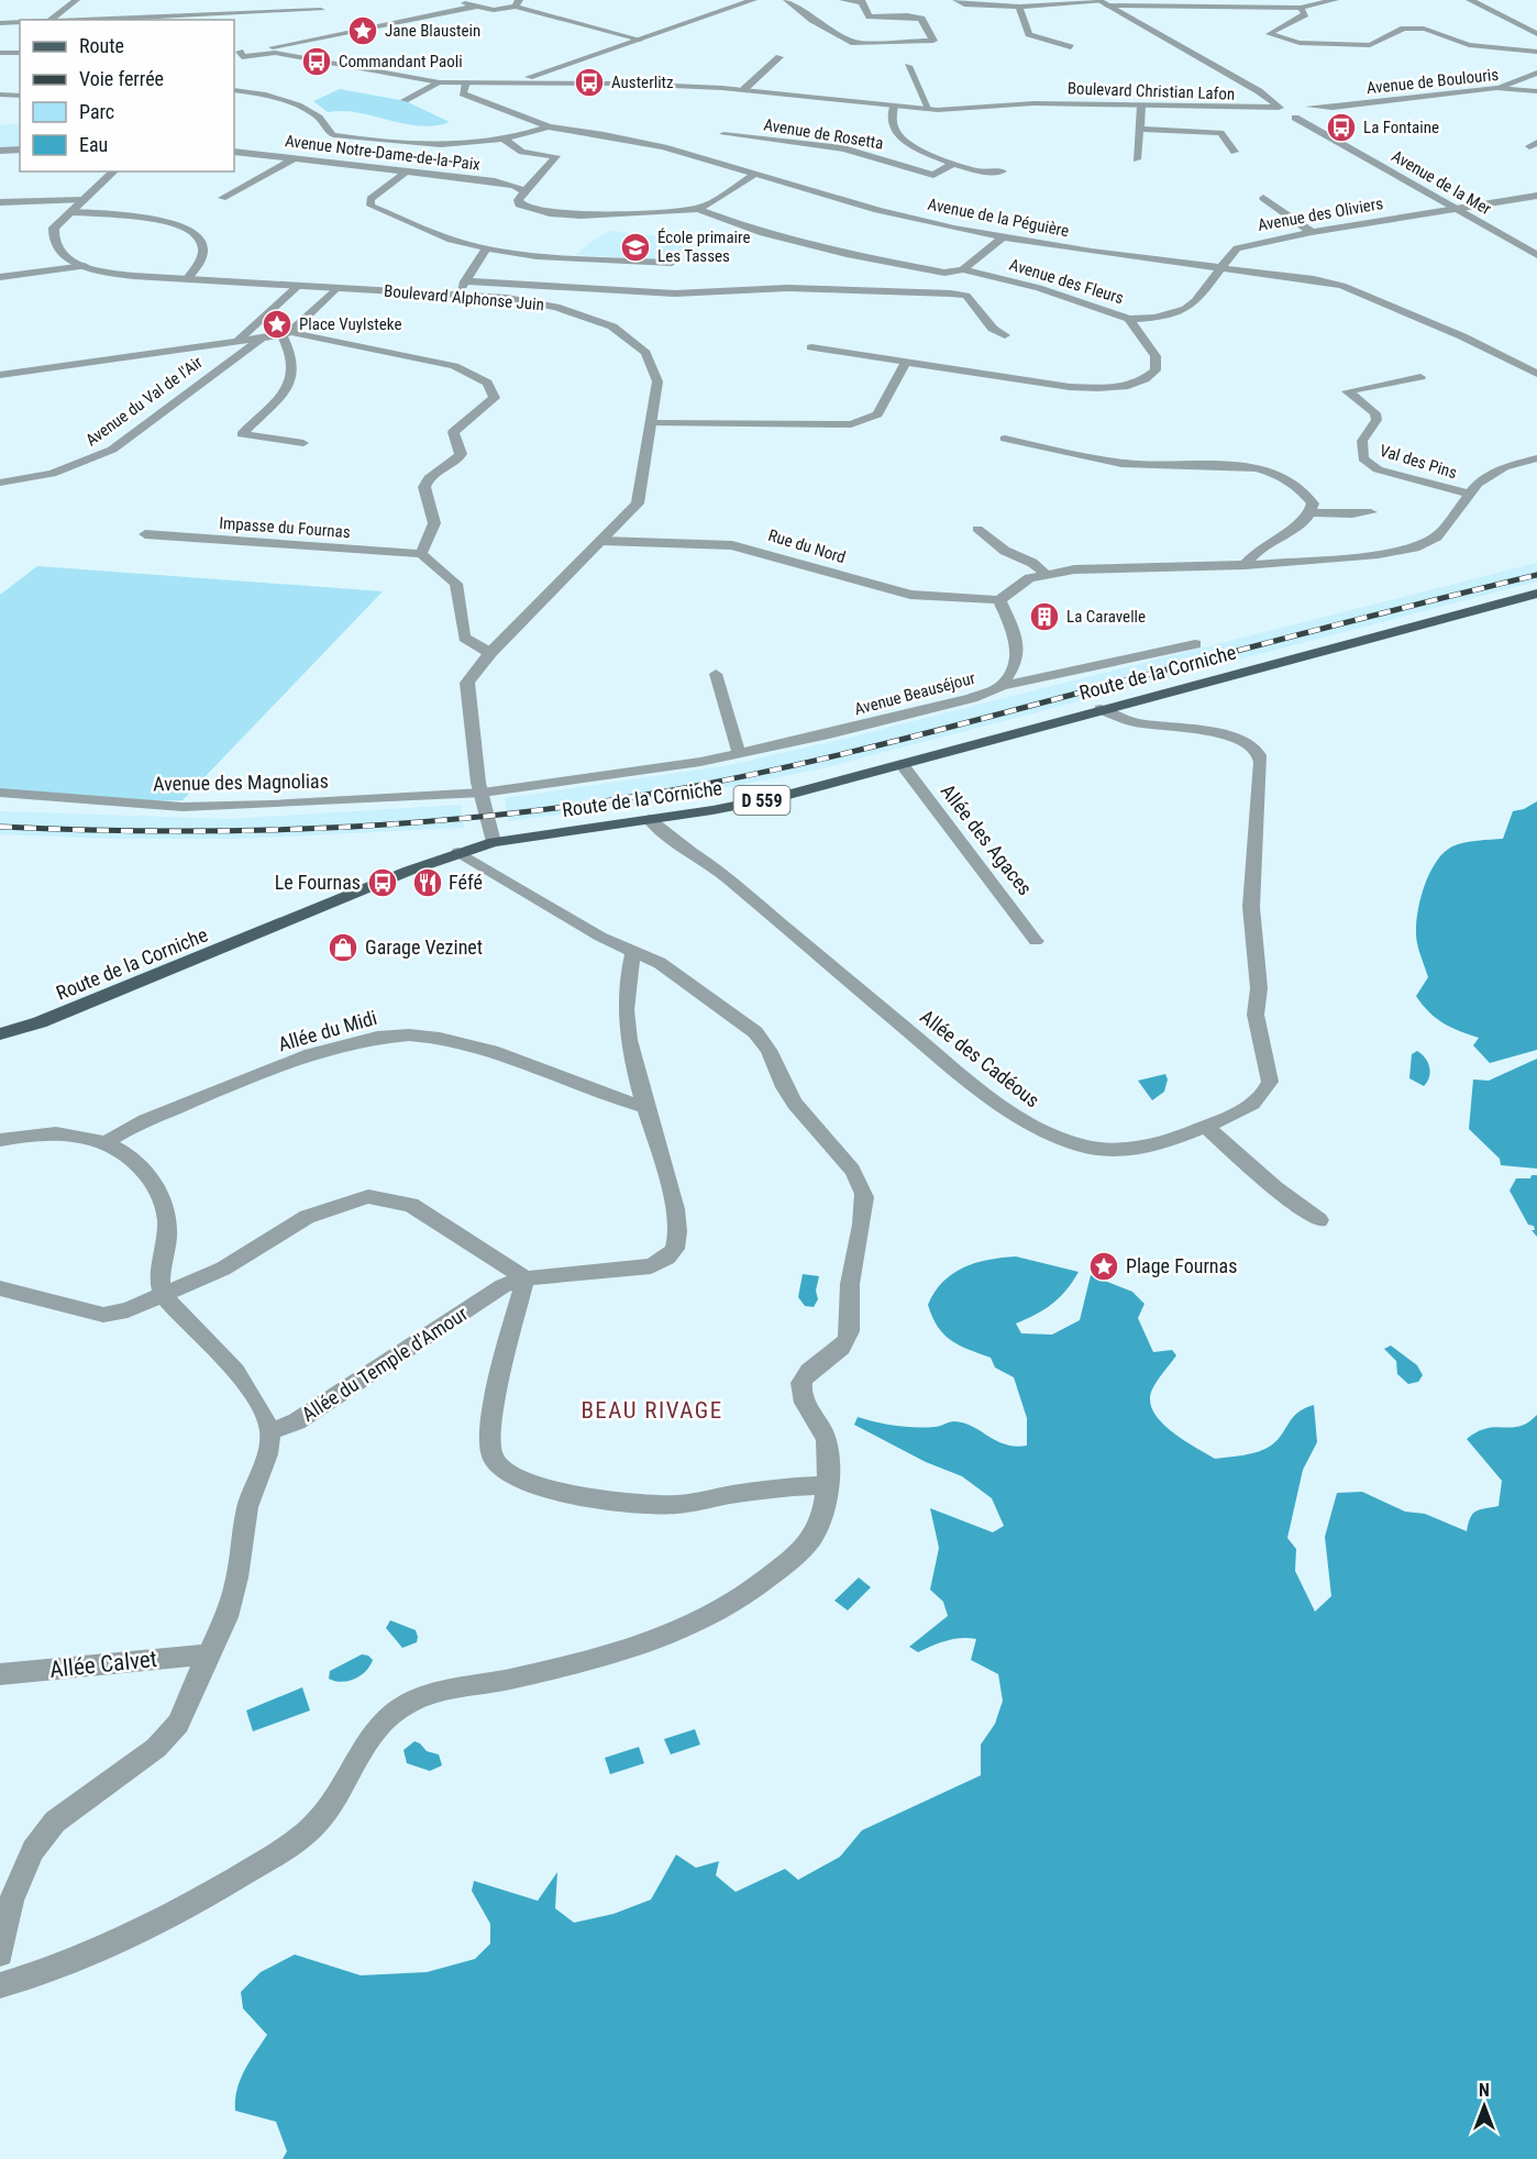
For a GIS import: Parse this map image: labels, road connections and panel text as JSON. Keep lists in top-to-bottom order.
{
  "streets": {
    "main road": ["Route de la Corniche", "D 559"],
    "street": [
      "Avenue de Boulouris",
      "Boulevard Christian Lafon",
      "Avenue de Rosetta",
      "Avenue Notre-Dame-de-la-Paix",
      "Avenue de la Mer",
      "Avenue des Oliviers",
      "Avenue de la Péguière",
      "Avenue des Fleurs",
      "Boulevard Alphonse Juin",
      "Avenue du Val de l'Air",
      "Val des Pins",
      "Impasse du Fournas",
      "Rue du Nord",
      "Avenue Beauséjour",
      "Avenue des Magnolias",
      "Allée des Agaces",
      "Allée du Midi",
      "Allée des Cadéous",
      "Allée du Temple d'Amour",
      "Allée Calvet"
    ]
  },
  "crossings": [
    ["Avenue de Boulouris", "Avenue de la Mer"],
    ["Boulevard Christian Lafon", "Avenue de Rosetta"],
    ["Boulevard Christian Lafon", "Avenue de la Péguière"],
    ["Avenue Notre-Dame-de-la-Paix", "Avenue des Fleurs"],
    ["Avenue de la Mer", "Avenue des Oliviers"],
    ["Avenue des Oliviers", "Avenue de la Péguière"],
    ["Avenue des Oliviers", "Avenue des Fleurs"],
    ["Boulevard Alphonse Juin", "Rue du Nord"],
    ["Boulevard Alphonse Juin", "Route de la Corniche"],
    ["Boulevard Alphonse Juin", "Avenue Beauséjour"],
    ["Boulevard Alphonse Juin", "Avenue des Magnolias"],
    ["Rue du Nord", "Avenue Beauséjour"],
    ["Route de la Corniche", "Allée des Agaces"],
    ["Route de la Corniche", "Allée des Cadéous"],
    ["Avenue Beauséjour", "Avenue des Magnolias"],
    ["Allée du Midi", "Allée du Temple d'Amour"]
  ],
  "districts": ["BEAU RIVAGE"],
  "places": {
    "place": ["Jane Blaustein", "Place Vuylsteke", "Plage Fournas"],
    "bus stop": [
      "Commandant Paoli",
      "Austerlitz",
      "La Fontaine",
      "Le Fournas"
    ],
    "school or university": ["École primaire Les Tasses"],
    "building": ["La Caravelle"],
    "restaurant": ["Féfé"],
    "shop": ["Garage Vezinet"]
  },
  "legend": [
    "Route",
    "Voie ferrée",
    "Parc",
    "Eau"
  ],
  "north": "top"
}
